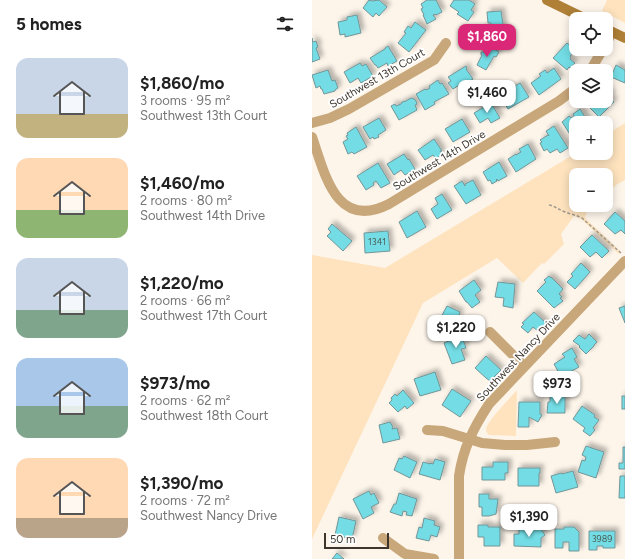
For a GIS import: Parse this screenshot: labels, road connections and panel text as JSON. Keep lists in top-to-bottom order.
{
  "streets": {
    "street": ["Southwest 13th Court", "Southwest 14th Drive", "Southwest Nancy Drive"]
  },
  "house_numbers": ["1341", "3989"],
  "scale_bar": "50 m",
  "page": {
    "heading": "5 homes",
    "map_buttons": ["+", "−"],
    "price": [
      "$1,860",
      "$1,460",
      "$1,220",
      "$973",
      "$1,390"
    ],
    "list": [
      {
        "name": "$1,860/mo",
        "note": "3 rooms · 95 m² · Southwest 13th Court"
      },
      {
        "name": "$1,460/mo",
        "note": "2 rooms · 80 m² · Southwest 14th Drive"
      },
      {
        "name": "$1,220/mo",
        "note": "2 rooms · 66 m² · Southwest 17th Court"
      },
      {
        "name": "$973/mo",
        "note": "2 rooms · 62 m² · Southwest 18th Court"
      },
      {
        "name": "$1,390/mo",
        "note": "2 rooms · 72 m² · Southwest Nancy Drive"
      }
    ],
    "scale": "50 m"
  }
}
